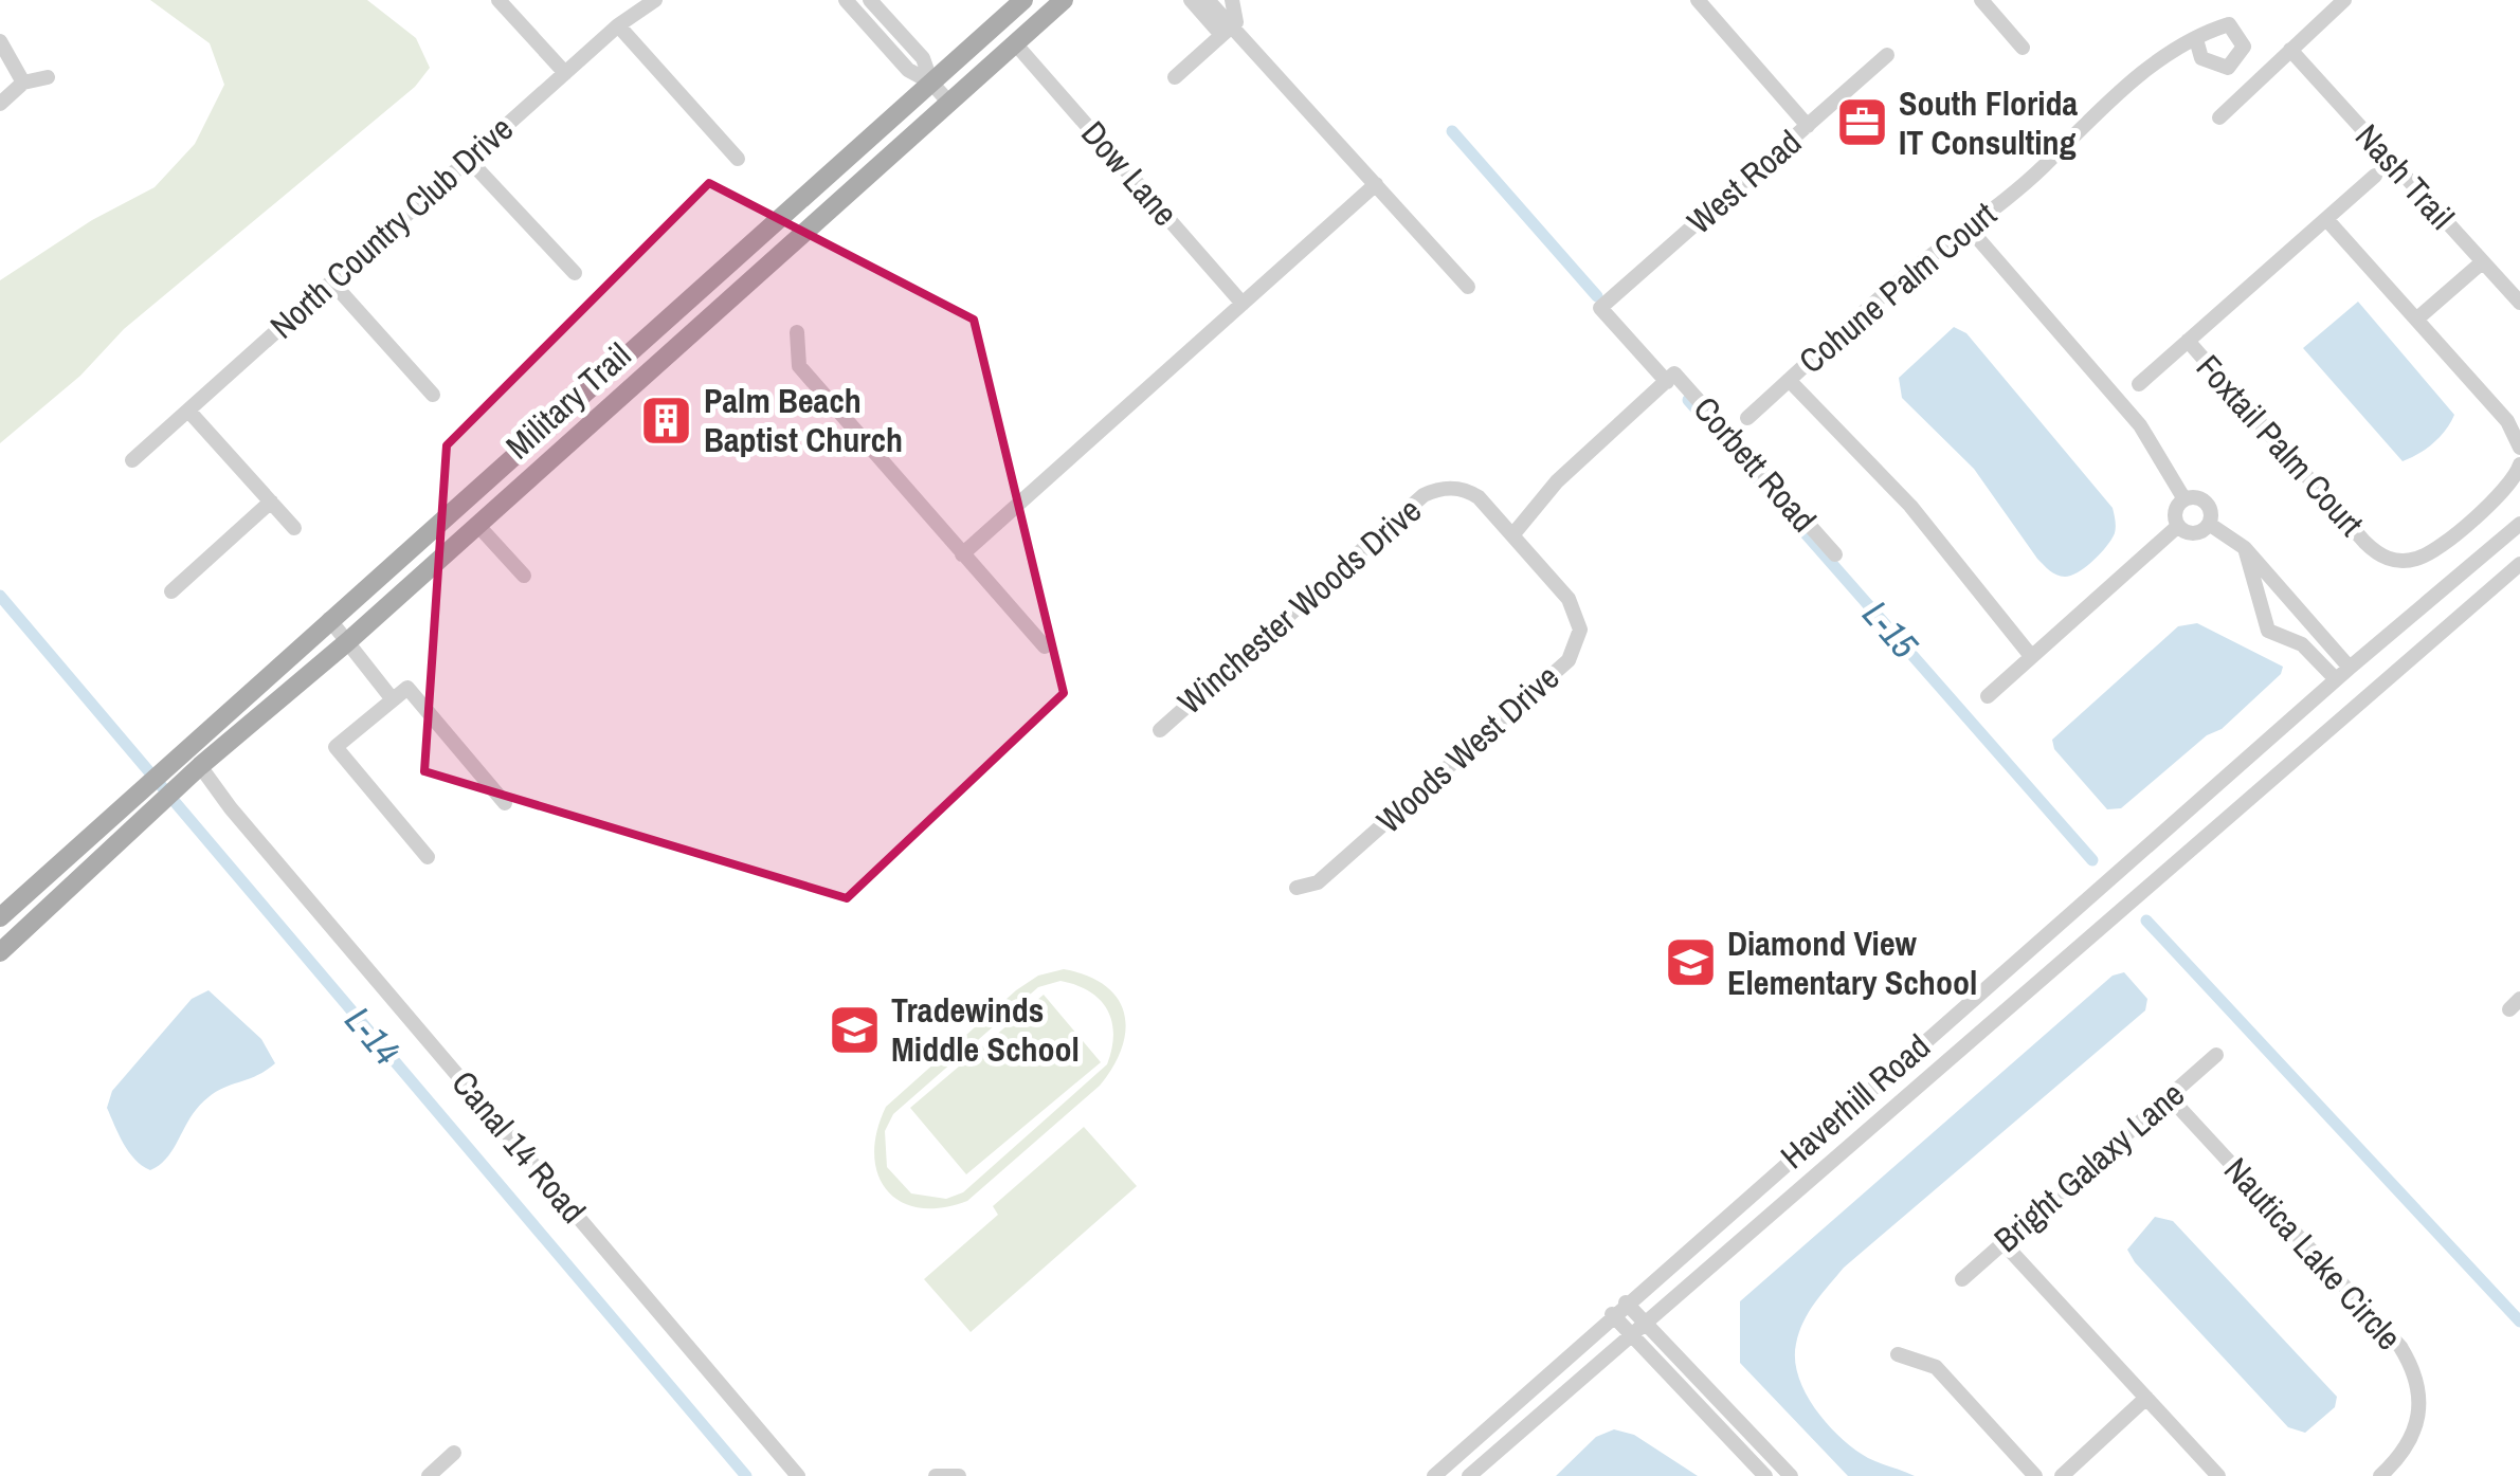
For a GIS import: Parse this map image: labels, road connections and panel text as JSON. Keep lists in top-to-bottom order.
{
  "streets": {
    "main road": ["Military Trail"],
    "street": [
      "Dow Lane",
      "Nash Trail",
      "West Road",
      "North Country Club Drive",
      "Cohune Palm Court",
      "Foxtail Palm Court",
      "Corbett Road",
      "Winchester Woods Drive",
      "Woods West Drive",
      "Haverhill Road",
      "Canal 14 Road",
      "Bright Galaxy Lane",
      "Nautica Lake Circle"
    ]
  },
  "crossings": [
    ["Dow Lane", "Military Trail"],
    ["West Road", "Corbett Road"],
    ["Military Trail", "Canal 14 Road"],
    ["Winchester Woods Drive", "Woods West Drive"],
    ["Bright Galaxy Lane", "Nautica Lake Circle"]
  ],
  "water": ["L-15", "L-14"],
  "places": {
    "office": ["South Florida IT Consulting"],
    "building": ["Palm Beach Baptist Church"],
    "school or university": ["Diamond View Elementary School", "Tradewinds Middle School"]
  }
}
